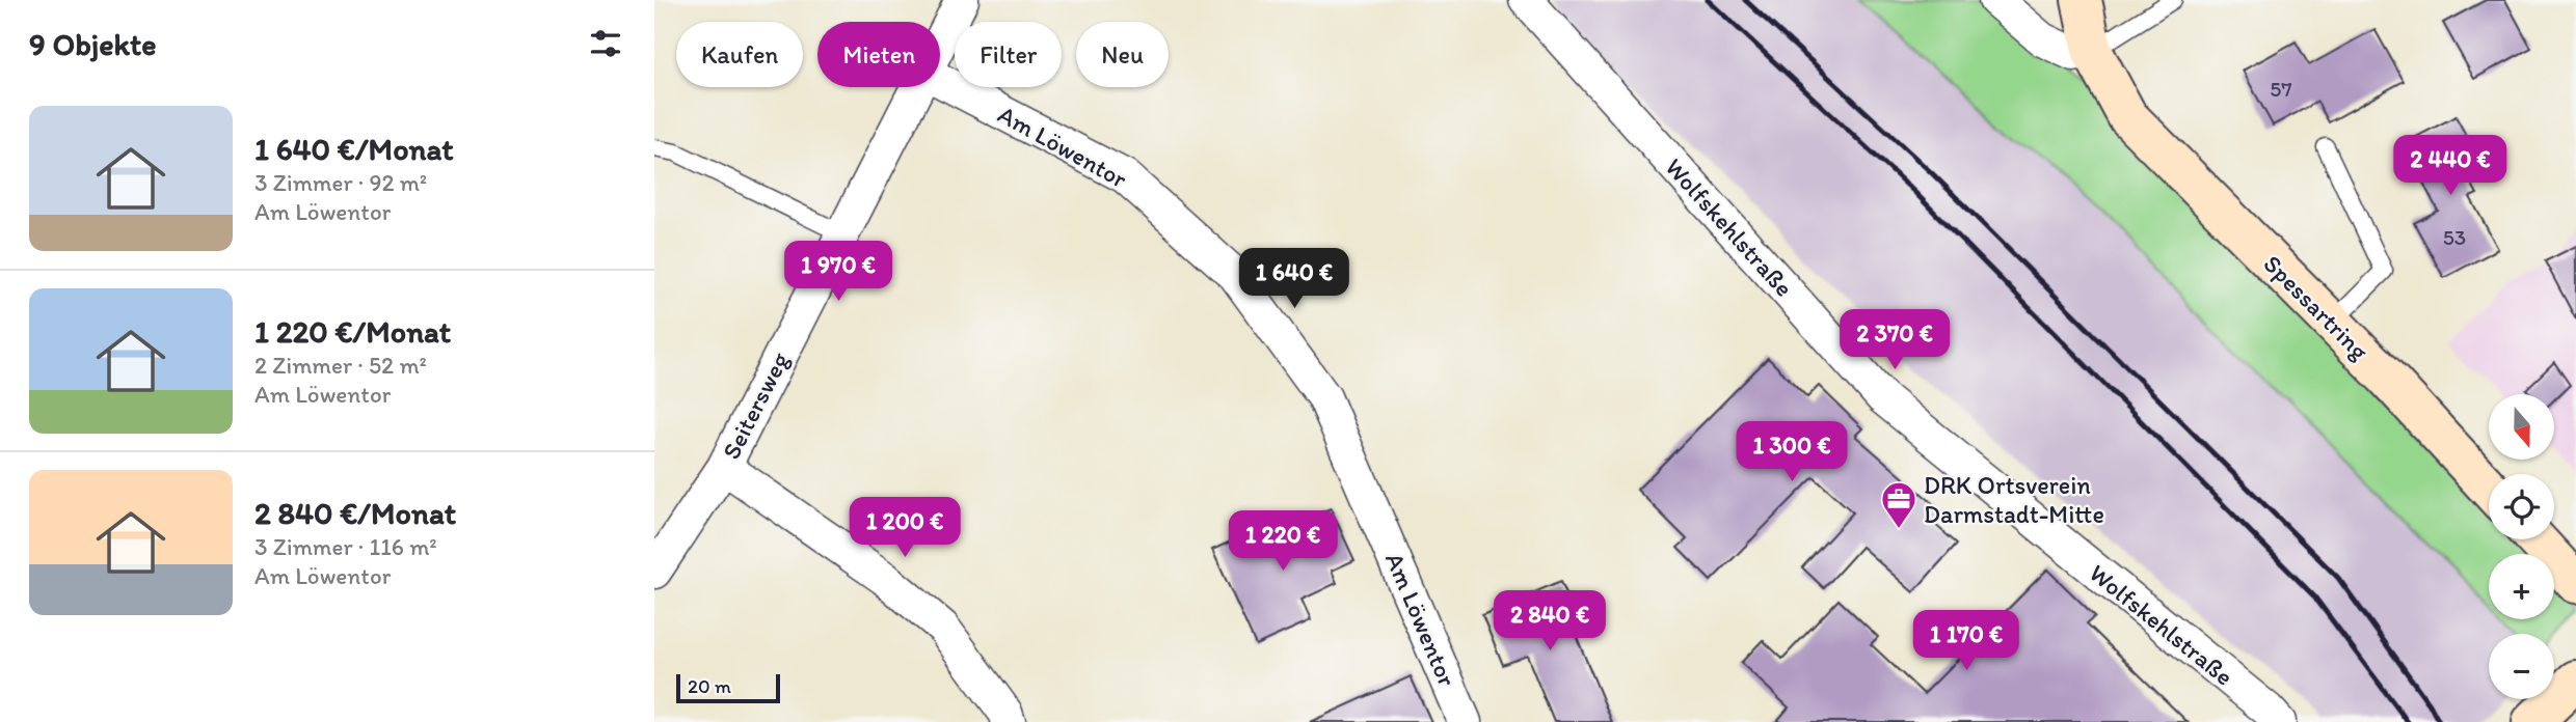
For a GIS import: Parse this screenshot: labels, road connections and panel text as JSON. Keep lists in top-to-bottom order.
{
  "streets": {
    "main road": ["Spessartring"],
    "street": ["Am Löwentor", "Wolfskehlstraße", "Seitersweg"]
  },
  "places": {
    "office": ["DRK Ortsverein Darmstadt-Mitte"]
  },
  "house_numbers": ["57", "53"],
  "scale_bar": "20 m",
  "north": "bottom",
  "page": {
    "heading": "9 Objekte",
    "chip": [
      "Kaufen",
      "Mieten",
      "Filter",
      "Neu"
    ],
    "list": [
      {
        "name": "1 640 €/Monat",
        "note": "3 Zimmer · 92 m² · Am Löwentor"
      },
      {
        "name": "1 220 €/Monat",
        "note": "2 Zimmer · 52 m² · Am Löwentor"
      },
      {
        "name": "2 840 €/Monat",
        "note": "3 Zimmer · 116 m² · Am Löwentor"
      }
    ],
    "price": [
      "2 440 €",
      "1 970 €",
      "1 640 €",
      "2 370 €",
      "1 300 €",
      "1 200 €",
      "1 220 €",
      "2 840 €",
      "1 170 €"
    ],
    "map_buttons": ["+", "−"],
    "scale": "20 m"
  }
}
